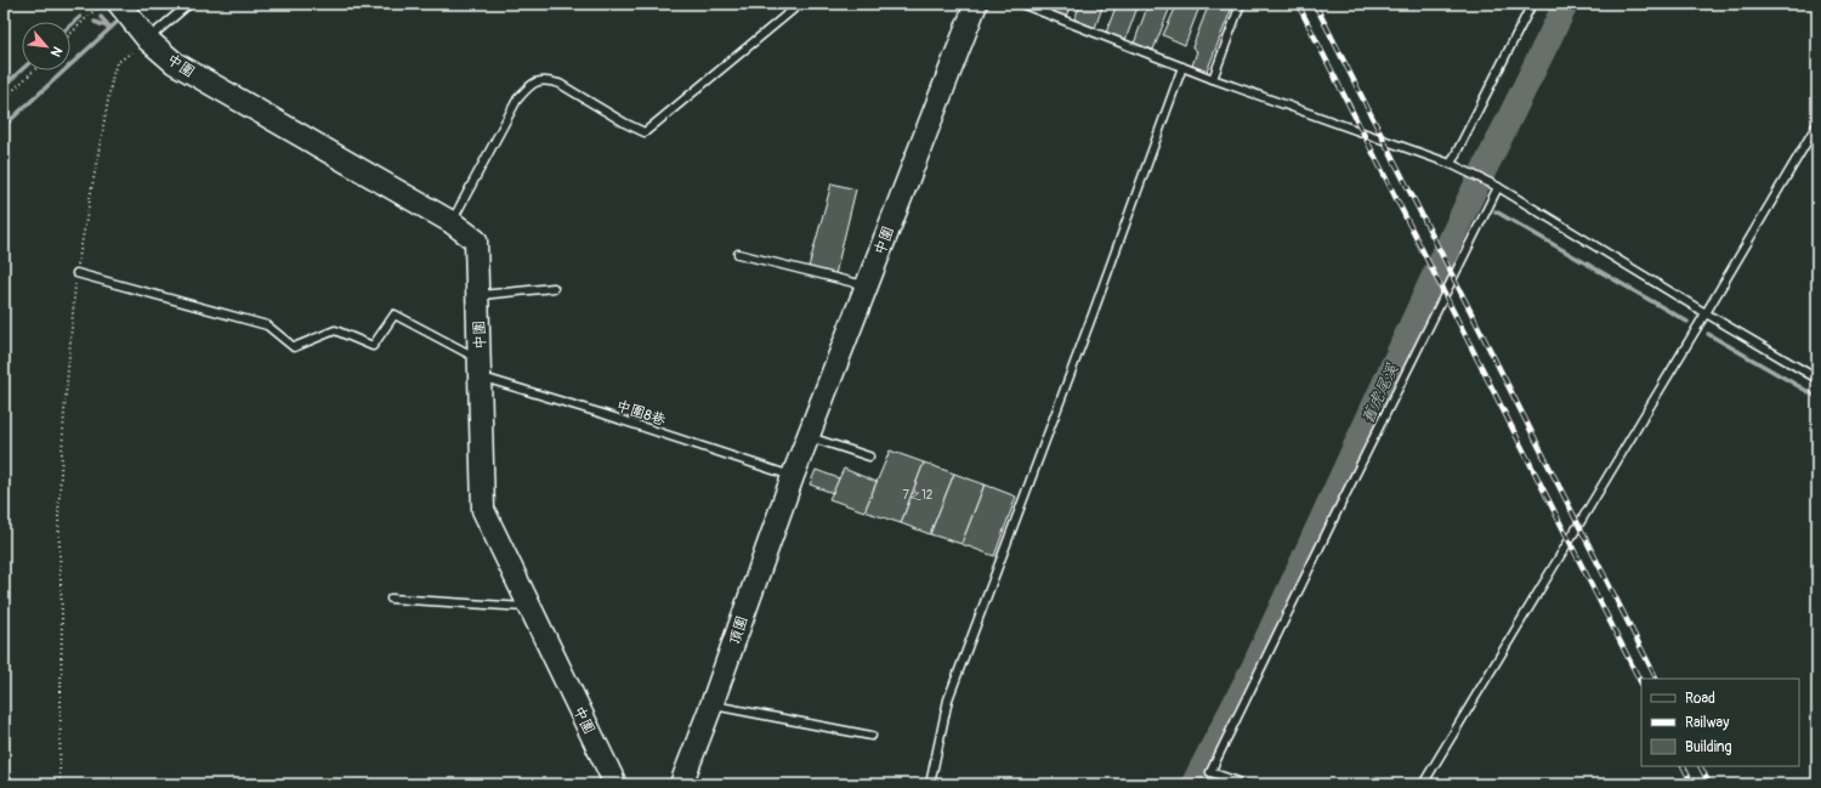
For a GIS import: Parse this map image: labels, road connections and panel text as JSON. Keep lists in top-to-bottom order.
{
  "streets": {
    "street": ["中圍", "頂圍"],
    "lane": ["中圍8巷"]
  },
  "crossings": [
    ["中圍", "中圍8巷"],
    ["中圍", "頂圍"],
    ["中圍8巷", "頂圍"]
  ],
  "water": ["舊虎尾溪"],
  "house_numbers": ["7之12"],
  "legend": ["Road", "Railway", "Building"],
  "north": "bottom right"
}
